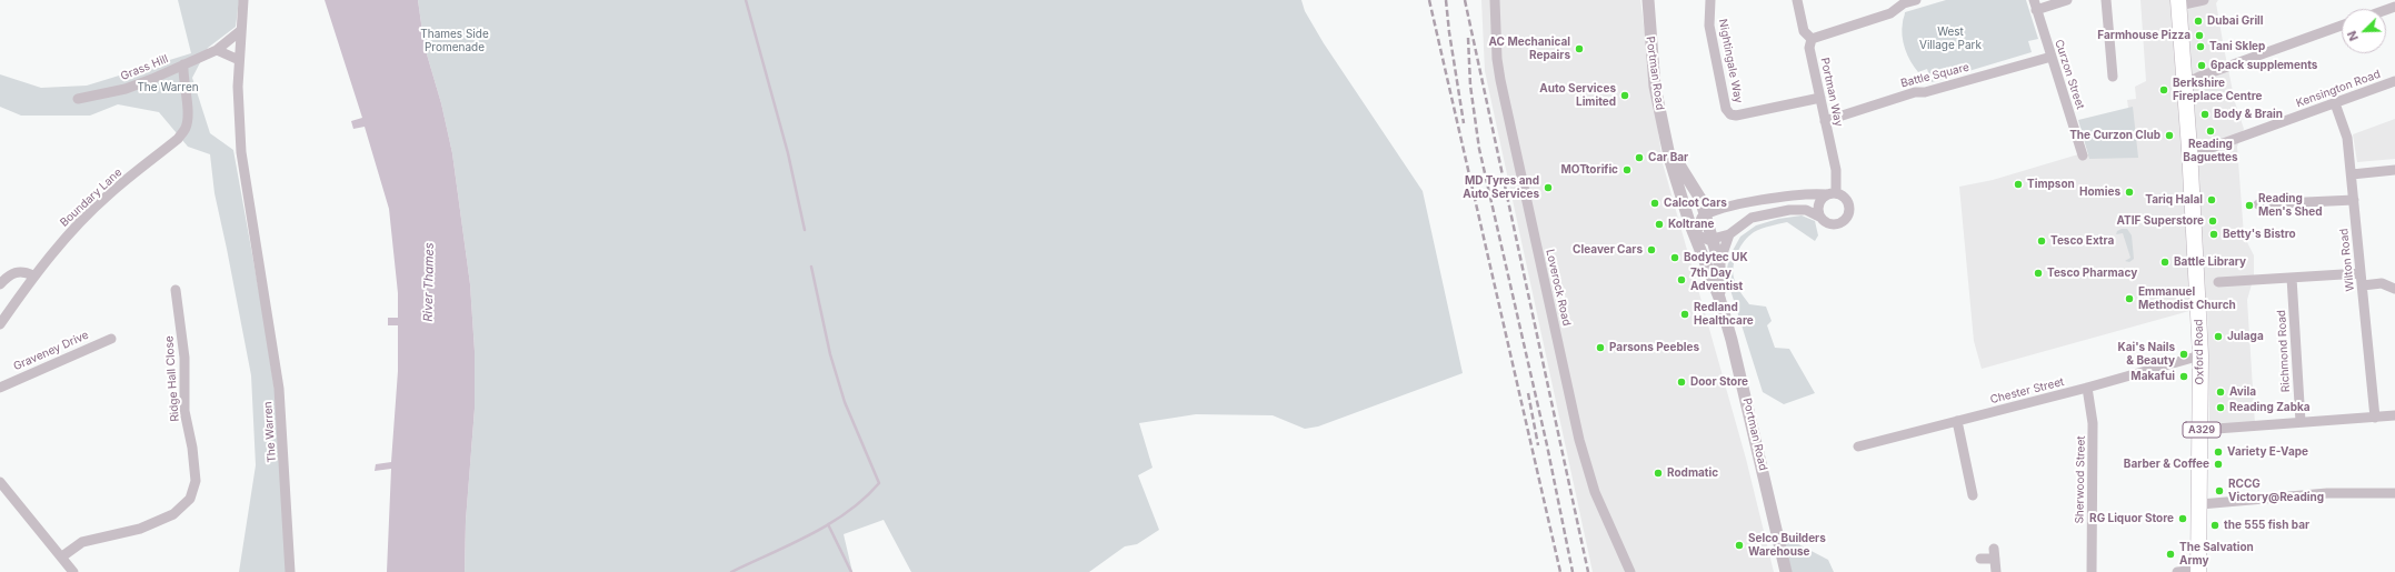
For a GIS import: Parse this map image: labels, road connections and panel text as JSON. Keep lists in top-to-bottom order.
{
  "streets": {
    "main road": ["Oxford Road", "A329"],
    "street": [
      "Nightingale Way",
      "Grass Hill",
      "Portman Road",
      "Curzon Street",
      "Battle Square",
      "Kensington Road",
      "Portman Way",
      "Boundary Lane",
      "Wilton Road",
      "Loverock Road",
      "Graveney Drive",
      "Richmond Road",
      "Ridge Hall Close",
      "Chester Street",
      "The Warren",
      "Sherwood Street"
    ]
  },
  "crossings": [
    ["Nightingale Way", "Portman Way"],
    ["Grass Hill", "Boundary Lane"],
    ["Grass Hill", "The Warren"],
    ["Curzon Street", "Battle Square"],
    ["Battle Square", "Portman Way"],
    ["Kensington Road", "Wilton Road"],
    ["Kensington Road", "Oxford Road"],
    ["Oxford Road", "Chester Street"],
    ["Chester Street", "Sherwood Street"]
  ],
  "water": ["River Thames"],
  "parks": ["West Village Park", "Thames Side Promenade", "The Warren"],
  "places": [
    "Dubai Grill",
    "Farmhouse Pizza",
    "Tani Sklep",
    "AC Mechanical Repairs",
    "6pack supplements",
    "Berkshire Fireplace Centre",
    "Auto Services Limited",
    "Body & Brain",
    "Reading Baguettes",
    "The Curzon Club",
    "Car Bar",
    "MOTtorific",
    "Timpson",
    "MD Tyres and Auto Services",
    "Homies",
    "Tariq Halal",
    "Calcot Cars",
    "Reading Men's Shed",
    "ATIF Superstore",
    "Koltrane",
    "Betty's Bistro",
    "Tesco Extra",
    "Cleaver Cars",
    "Bodytec UK",
    "Battle Library",
    "Tesco Pharmacy",
    "7th Day Adventist",
    "Emmanuel Methodist Church",
    "Redland Healthcare",
    "Julaga",
    "Parsons Peebles",
    "Kai's Nails & Beauty",
    "Makafui",
    "Door Store",
    "Avila",
    "Reading Zabka",
    "Variety E-Vape",
    "Barber & Coffee",
    "Rodmatic",
    "RCCG Victory@Reading",
    "RG Liquor Store",
    "the 555 fish bar",
    "Selco Builders Warehouse",
    "The Salvation Army"
  ],
  "north": "bottom left"
}
